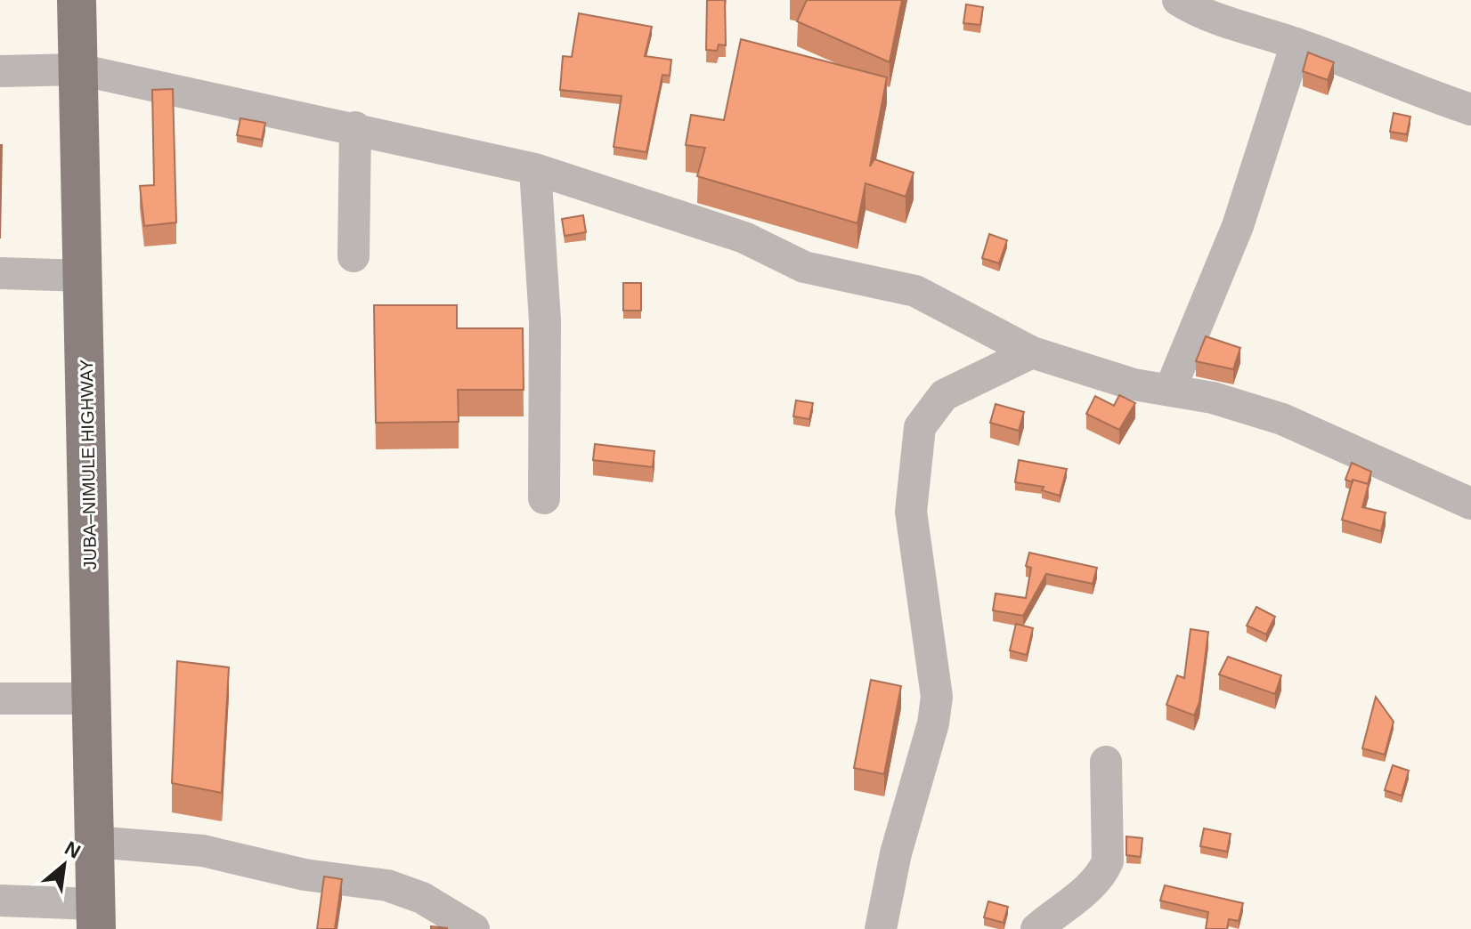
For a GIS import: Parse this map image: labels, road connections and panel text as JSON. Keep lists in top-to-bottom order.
{
  "streets": {
    "main road": ["JUBA–NIMULE HIGHWAY"]
  },
  "north": "top right"
}
